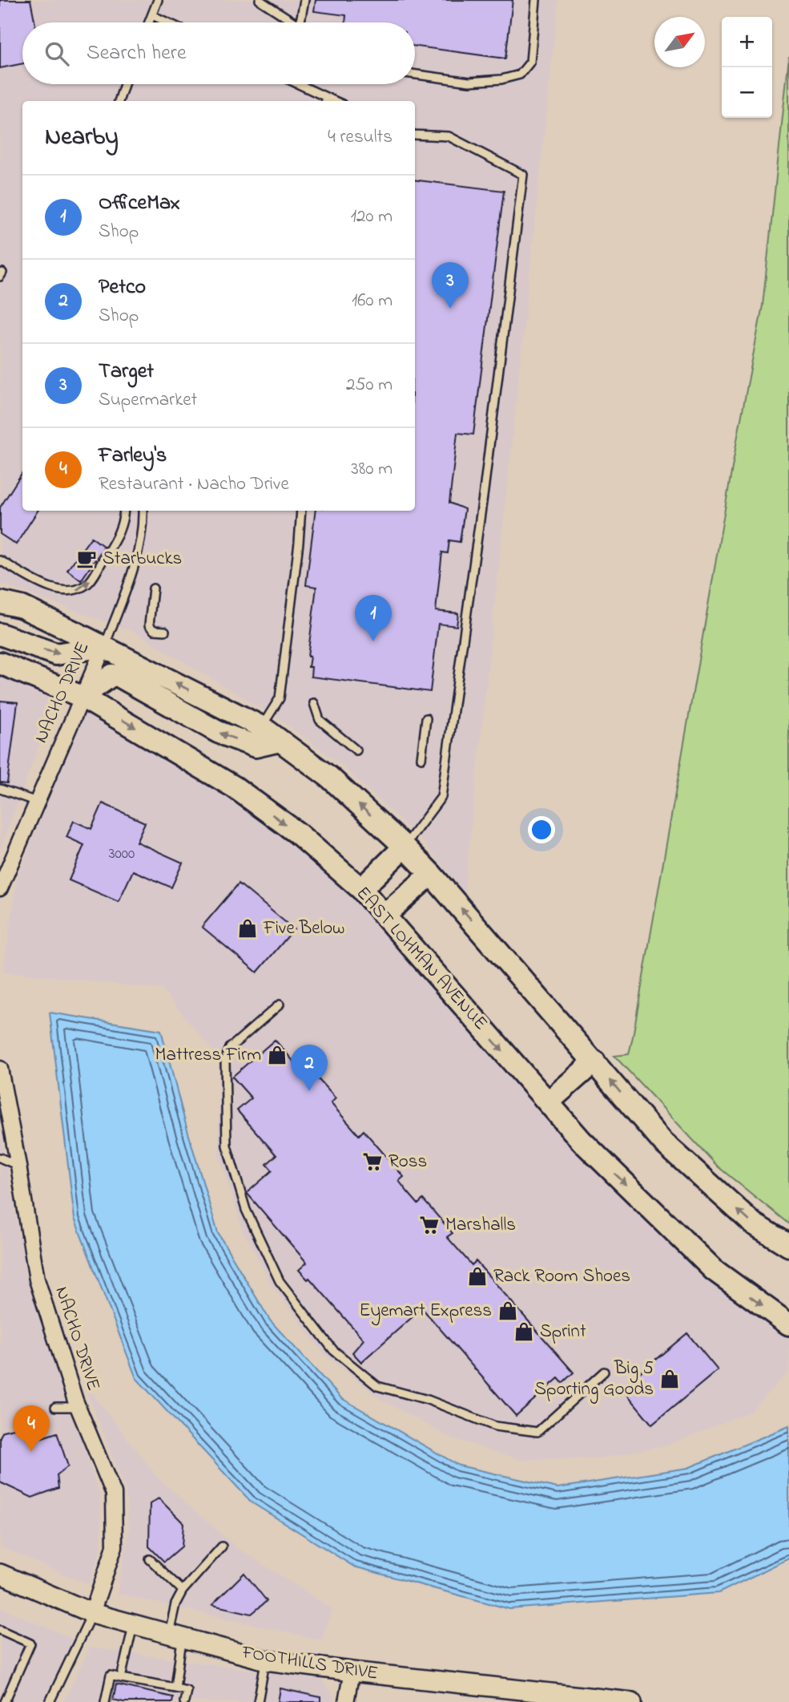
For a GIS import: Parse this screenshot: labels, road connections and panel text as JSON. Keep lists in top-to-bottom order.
{
  "streets": {
    "main road": ["EAST LOHMAN AVENUE"],
    "street": ["NACHO DRIVE", "FOOTHILLS DRIVE"]
  },
  "crossings": [
    ["NACHO DRIVE", "EAST LOHMAN AVENUE"],
    ["NACHO DRIVE", "FOOTHILLS DRIVE"]
  ],
  "places": {
    "cafe": ["Starbucks"],
    "shop": [
      "Five Below",
      "Mattress Firm",
      "Rack Room Shoes",
      "Eyemart Express",
      "Sprint",
      "Big 5 Sporting Goods"
    ],
    "supermarket": ["Ross", "Marshalls"]
  },
  "house_numbers": ["3000"],
  "north": "top right",
  "page": {
    "map_buttons": ["+", "−"],
    "search": "Search here",
    "heading": ["Nearby", "4 results"],
    "list": [
      {
        "mark": "1",
        "name": "OfficeMax",
        "note": "Shop",
        "value": "120 m"
      },
      {
        "mark": "2",
        "name": "Petco",
        "note": "Shop",
        "value": "160 m"
      },
      {
        "mark": "3",
        "name": "Target",
        "note": "Supermarket",
        "value": "250 m"
      },
      {
        "mark": "4",
        "name": "Farley's",
        "note": "Restaurant · Nacho Drive",
        "value": "380 m"
      }
    ],
    "pins": [
      "3",
      "1",
      "2",
      "4"
    ]
  }
}
